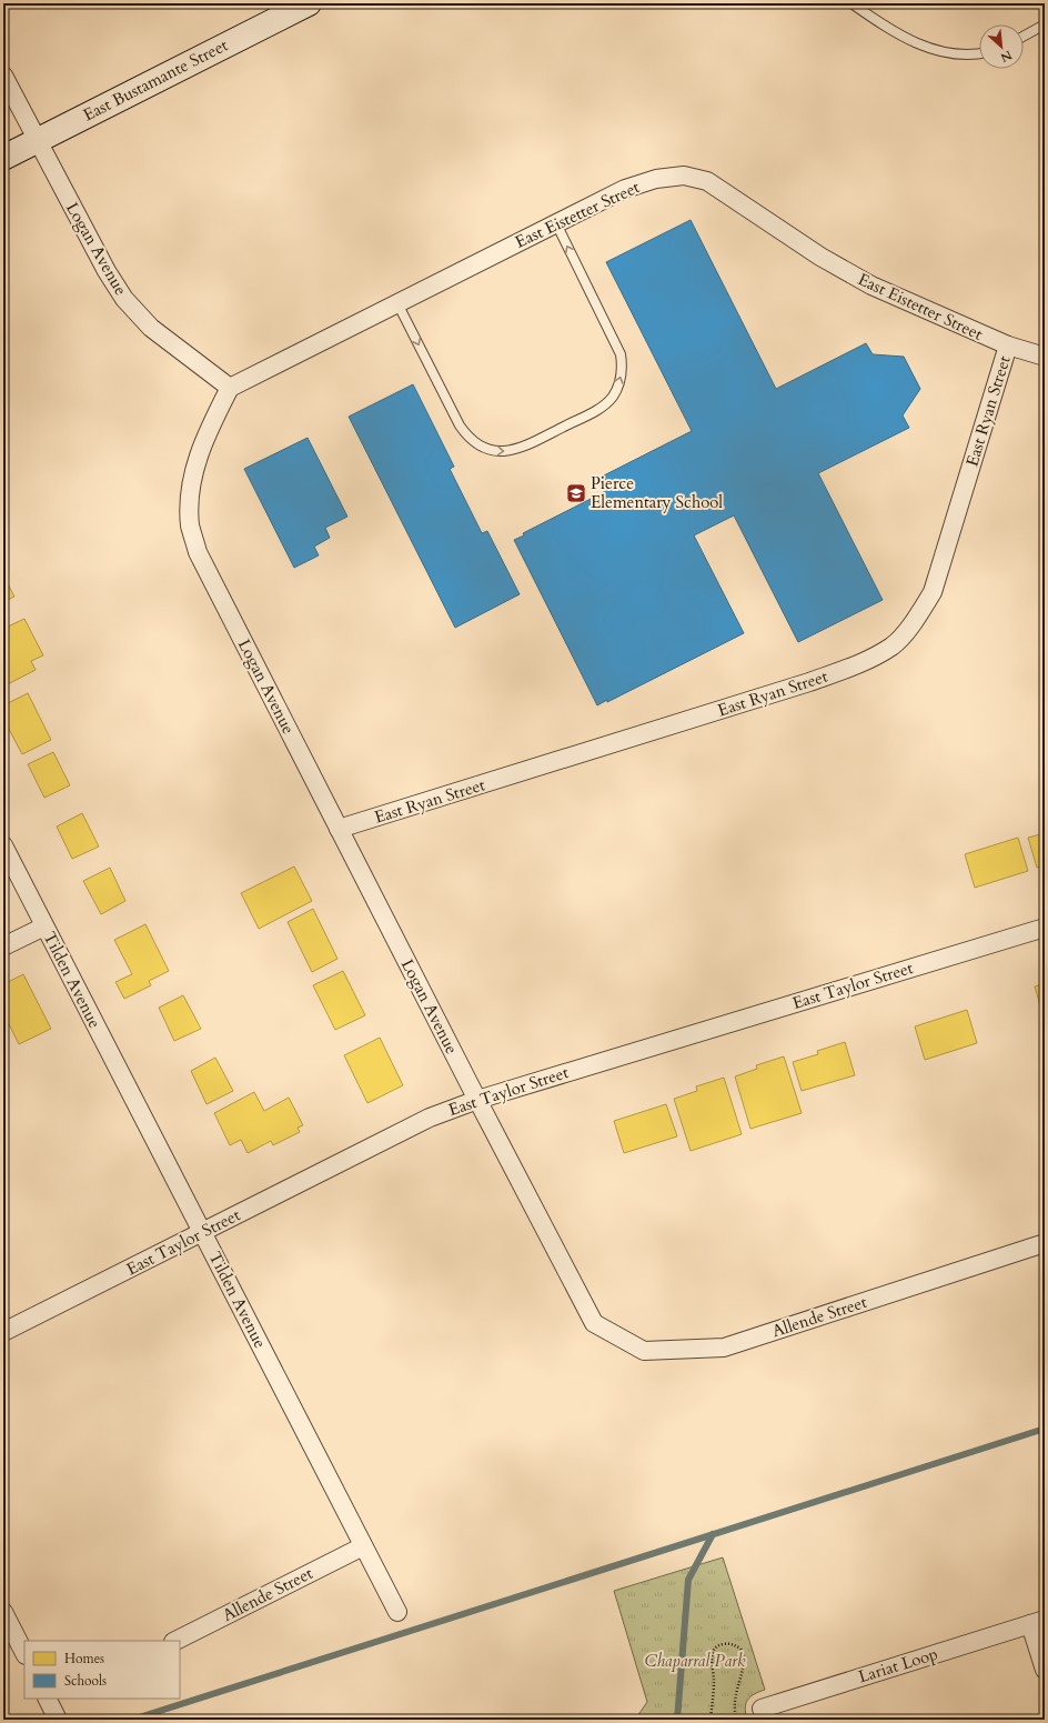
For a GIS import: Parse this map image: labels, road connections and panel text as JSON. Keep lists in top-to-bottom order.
{
  "streets": {
    "street": [
      "East Bustamante Street",
      "East Eistetter Street",
      "Logan Avenue",
      "East Ryan Street",
      "Tilden Avenue",
      "East Taylor Street",
      "Allende Street",
      "Lariat Loop"
    ]
  },
  "crossings": [
    ["East Bustamante Street", "Logan Avenue"],
    ["East Eistetter Street", "Logan Avenue"],
    ["East Eistetter Street", "East Ryan Street"],
    ["Logan Avenue", "East Ryan Street"],
    ["Logan Avenue", "East Taylor Street"],
    ["Logan Avenue", "Allende Street"],
    ["Tilden Avenue", "East Taylor Street"],
    ["Tilden Avenue", "Allende Street"]
  ],
  "parks": ["Chaparral Park"],
  "places": {
    "school or university": ["Pierce Elementary School"]
  },
  "legend": ["Homes", "Schools"],
  "north": "bottom right"
}
